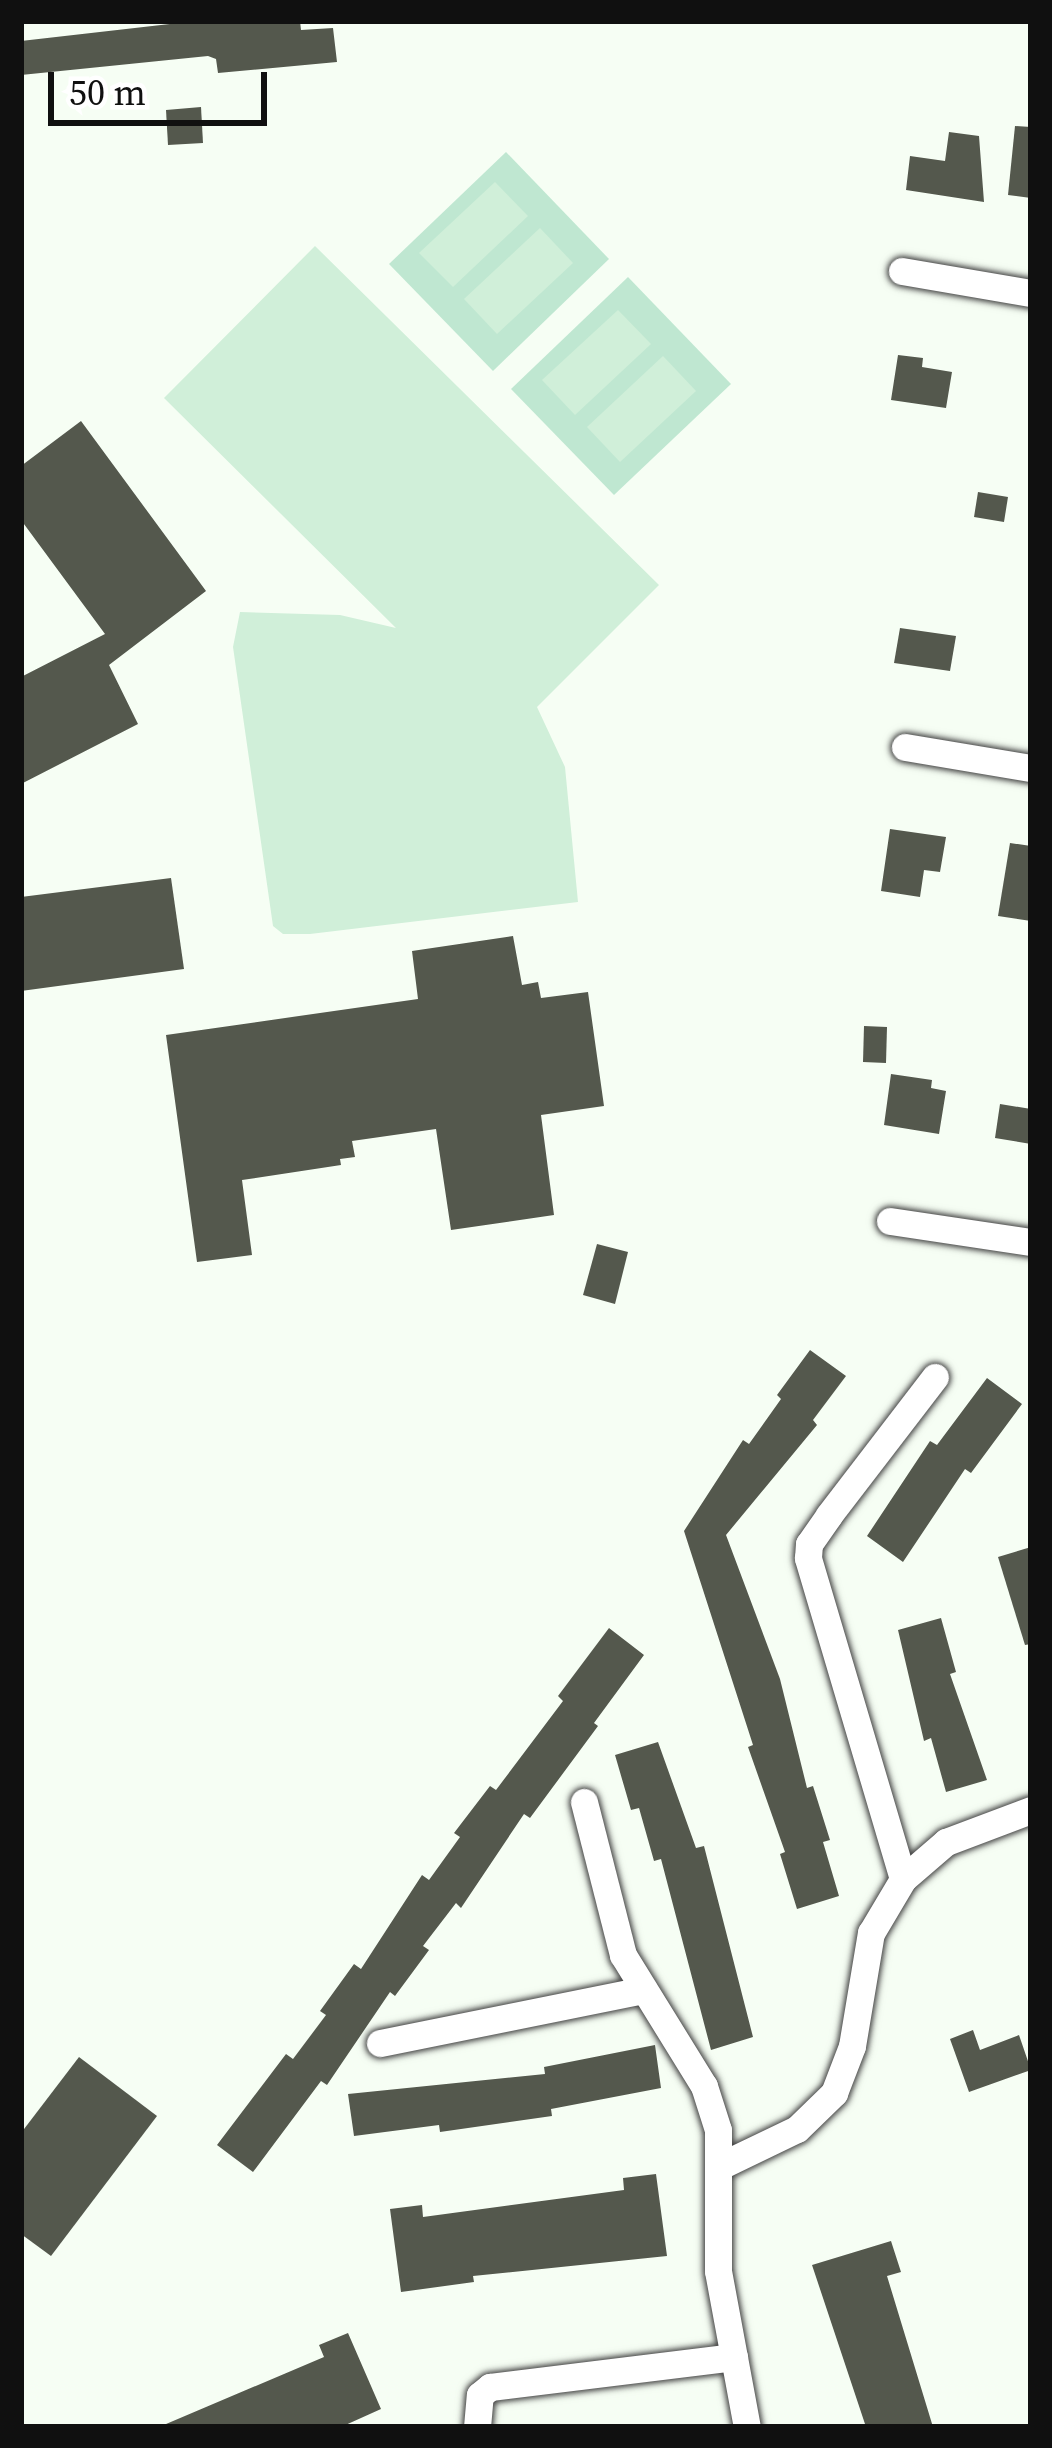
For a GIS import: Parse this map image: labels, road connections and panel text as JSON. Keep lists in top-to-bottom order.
{
  "scale_bar": "50 m"
}
